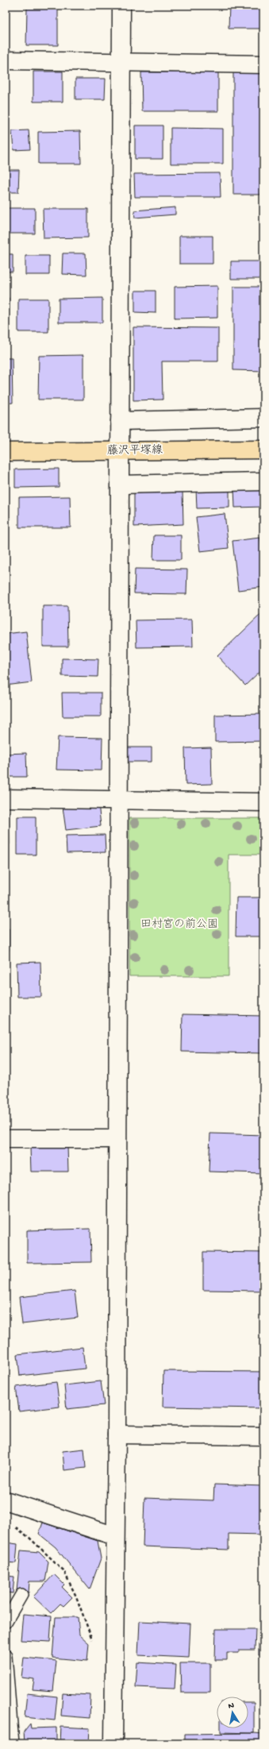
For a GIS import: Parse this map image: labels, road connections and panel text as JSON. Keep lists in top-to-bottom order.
{
  "streets": {
    "main road": ["藤沢平塚線"]
  },
  "parks": ["田村宮の前公園"],
  "north": "top"
}
